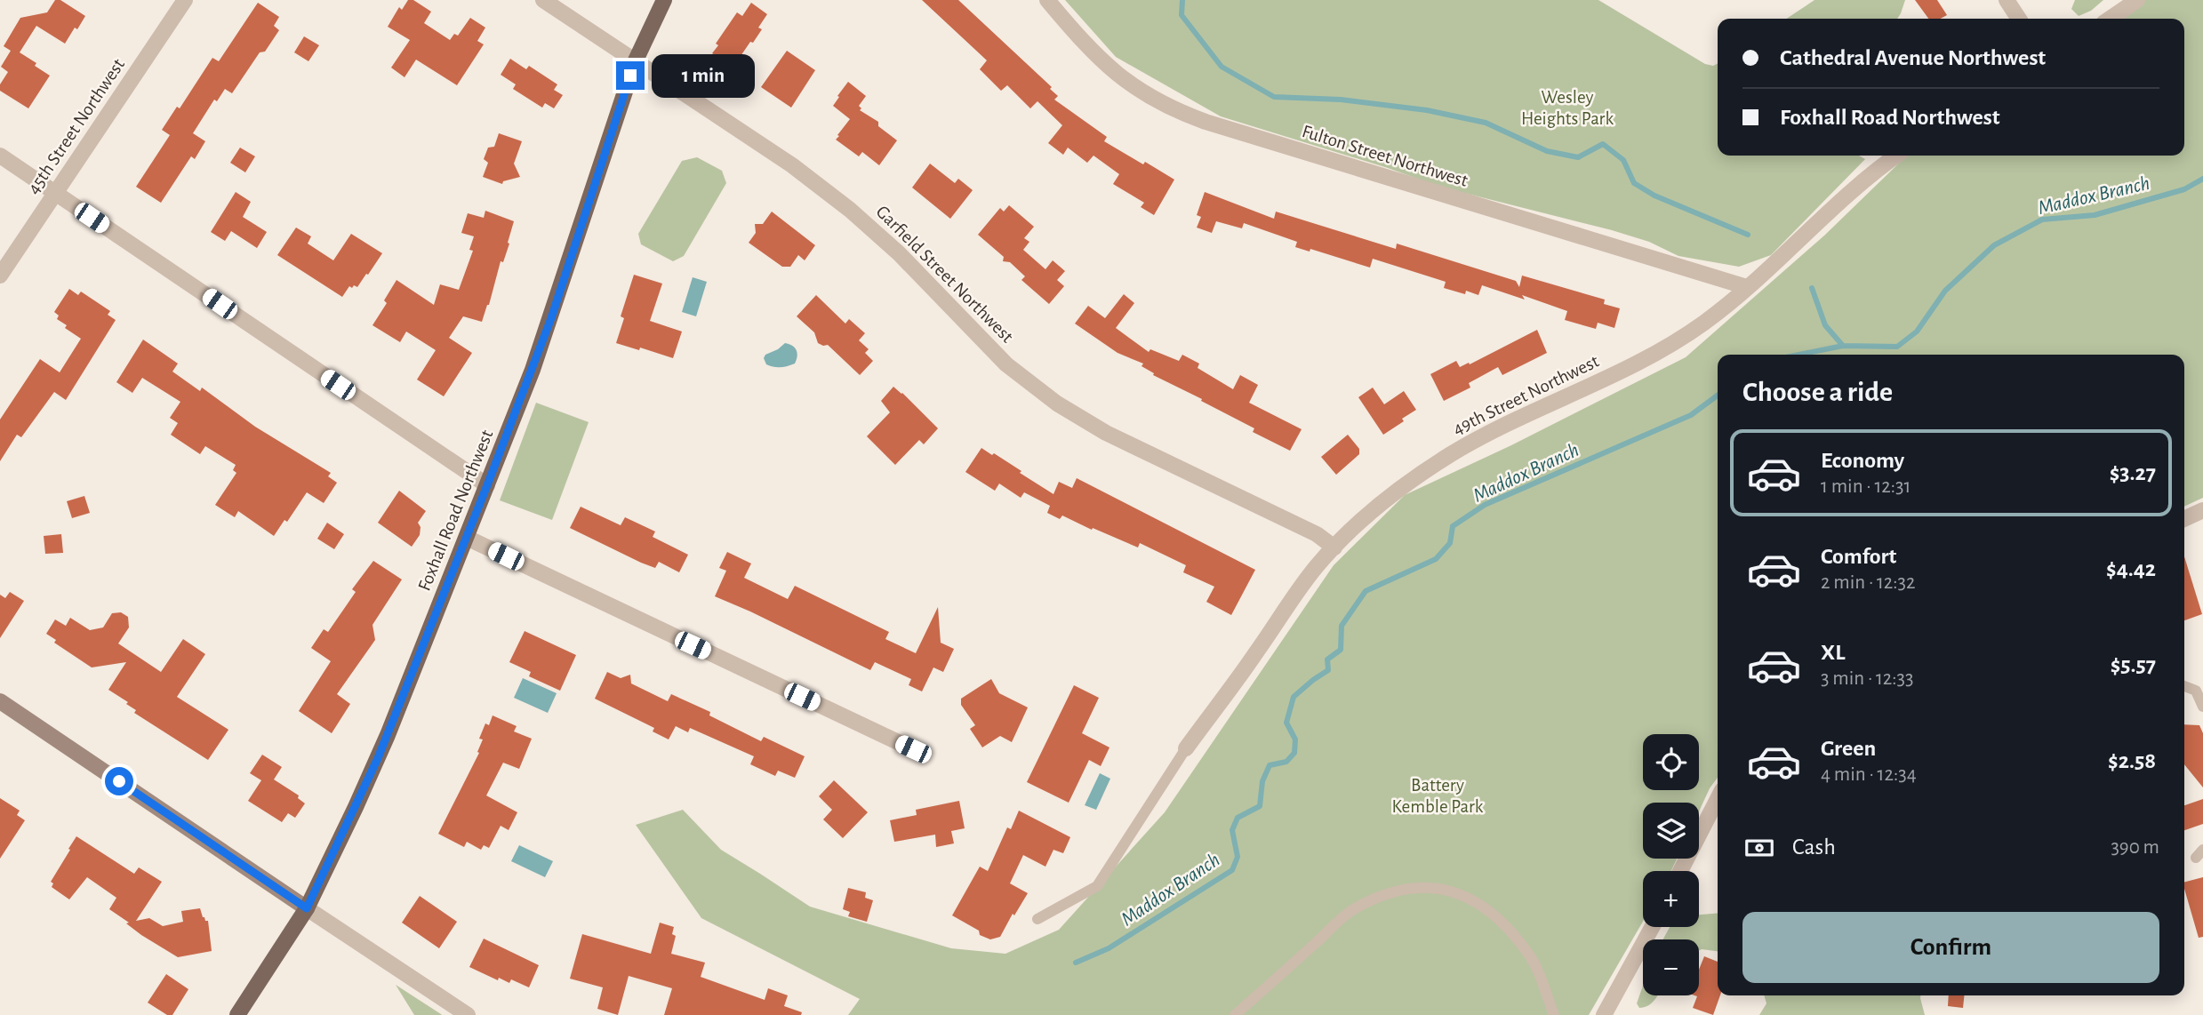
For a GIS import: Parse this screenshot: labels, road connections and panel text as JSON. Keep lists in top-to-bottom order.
{
  "streets": {
    "main road": ["Foxhall Road Northwest"],
    "street": [
      "45th Street Northwest",
      "Fulton Street Northwest",
      "Garfield Street Northwest",
      "49th Street Northwest"
    ]
  },
  "crossings": [
    ["Fulton Street Northwest", "49th Street Northwest"],
    ["Garfield Street Northwest", "49th Street Northwest"],
    ["Garfield Street Northwest", "Foxhall Road Northwest"]
  ],
  "water": ["Maddox Branch"],
  "parks": ["Wesley Heights Park", "Battery Kemble Park"],
  "page": {
    "banner": ["Cathedral Avenue Northwest", "Foxhall Road Northwest"],
    "bubble": "1 min",
    "heading": "Choose a ride",
    "list": [
      {
        "name": "Economy",
        "note": "1 min · 12:31",
        "value": "$3.27"
      },
      {
        "name": "Comfort",
        "note": "2 min · 12:32",
        "value": "$4.42"
      },
      {
        "name": "XL",
        "note": "3 min · 12:33",
        "value": "$5.57"
      },
      {
        "name": "Green",
        "note": "4 min · 12:34",
        "value": "$2.58"
      }
    ],
    "map_buttons": ["+", "−"],
    "pay": ["Cash", "390 m"],
    "buttons": "Confirm"
  }
}
